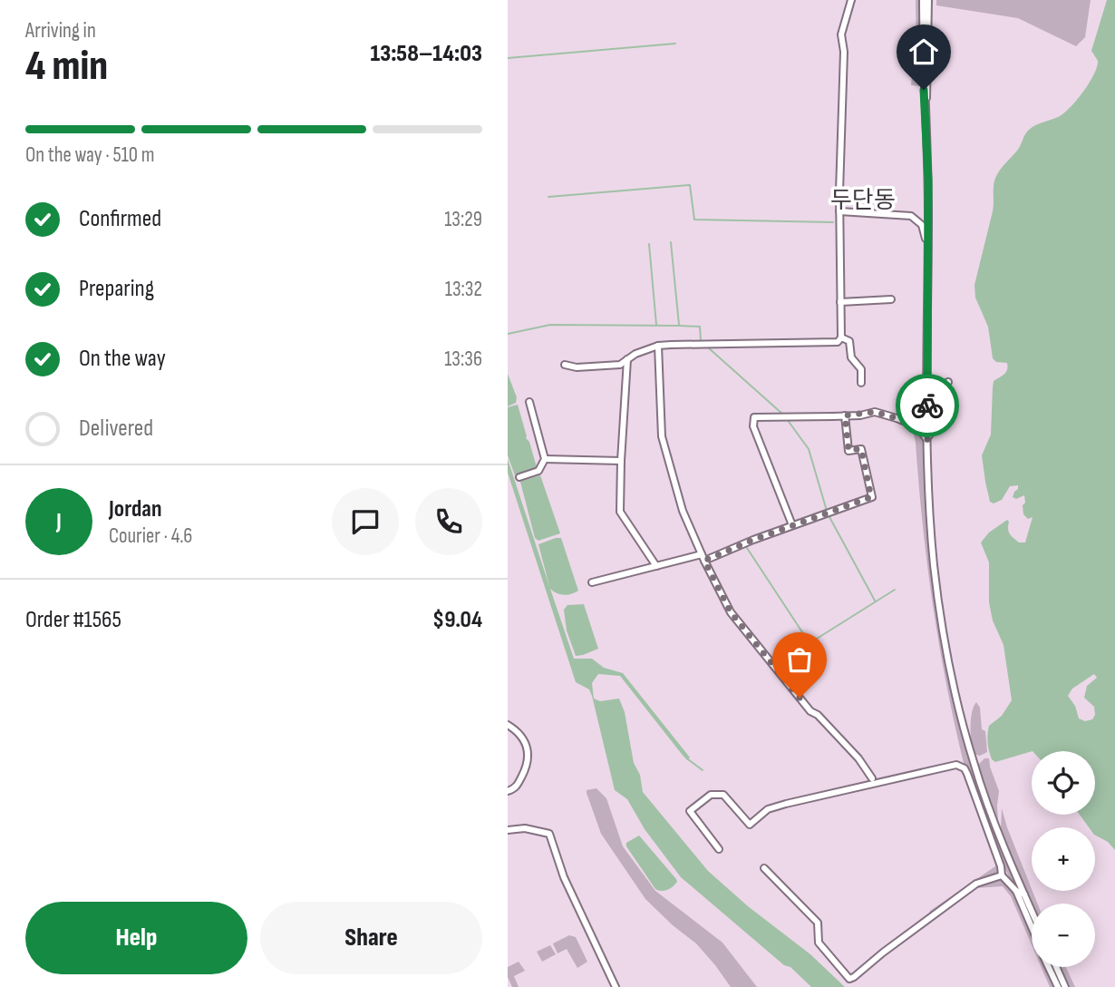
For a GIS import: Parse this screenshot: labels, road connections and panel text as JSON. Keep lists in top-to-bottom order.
{
  "districts": ["두단동"],
  "page": {
    "heading": ["4 min", "Arriving in", "13:58–14:03"],
    "panel": [
      "Jordan",
      "Courier · 4.6",
      "Order #1565",
      "$9.04"
    ],
    "bar": "On the way · 510 m",
    "list": [
      ["Confirmed", "13:29"],
      ["Preparing", "13:32"],
      ["On the way", "13:36"],
      "Delivered"
    ],
    "round": "J",
    "map_buttons": ["+", "−"],
    "buttons": ["Help", "Share"]
  }
}
